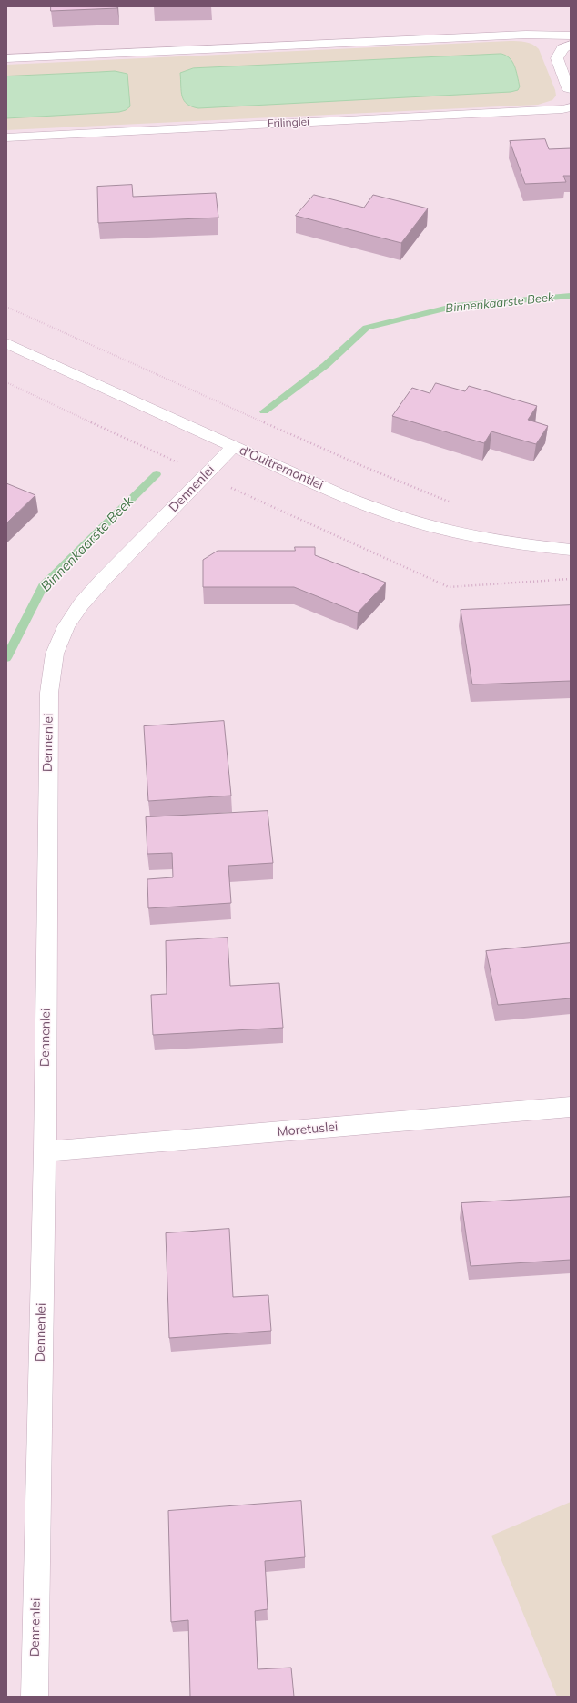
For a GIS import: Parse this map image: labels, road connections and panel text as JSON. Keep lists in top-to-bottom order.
{
  "streets": {
    "street": [
      "Frilinglei",
      "d'Oultremontlei",
      "Dennenlei",
      "Moretuslei"
    ]
  },
  "crossings": [
    ["d'Oultremontlei", "Dennenlei"],
    ["Dennenlei", "Moretuslei"]
  ],
  "water": ["Binnenkaarste Beek"]
}
